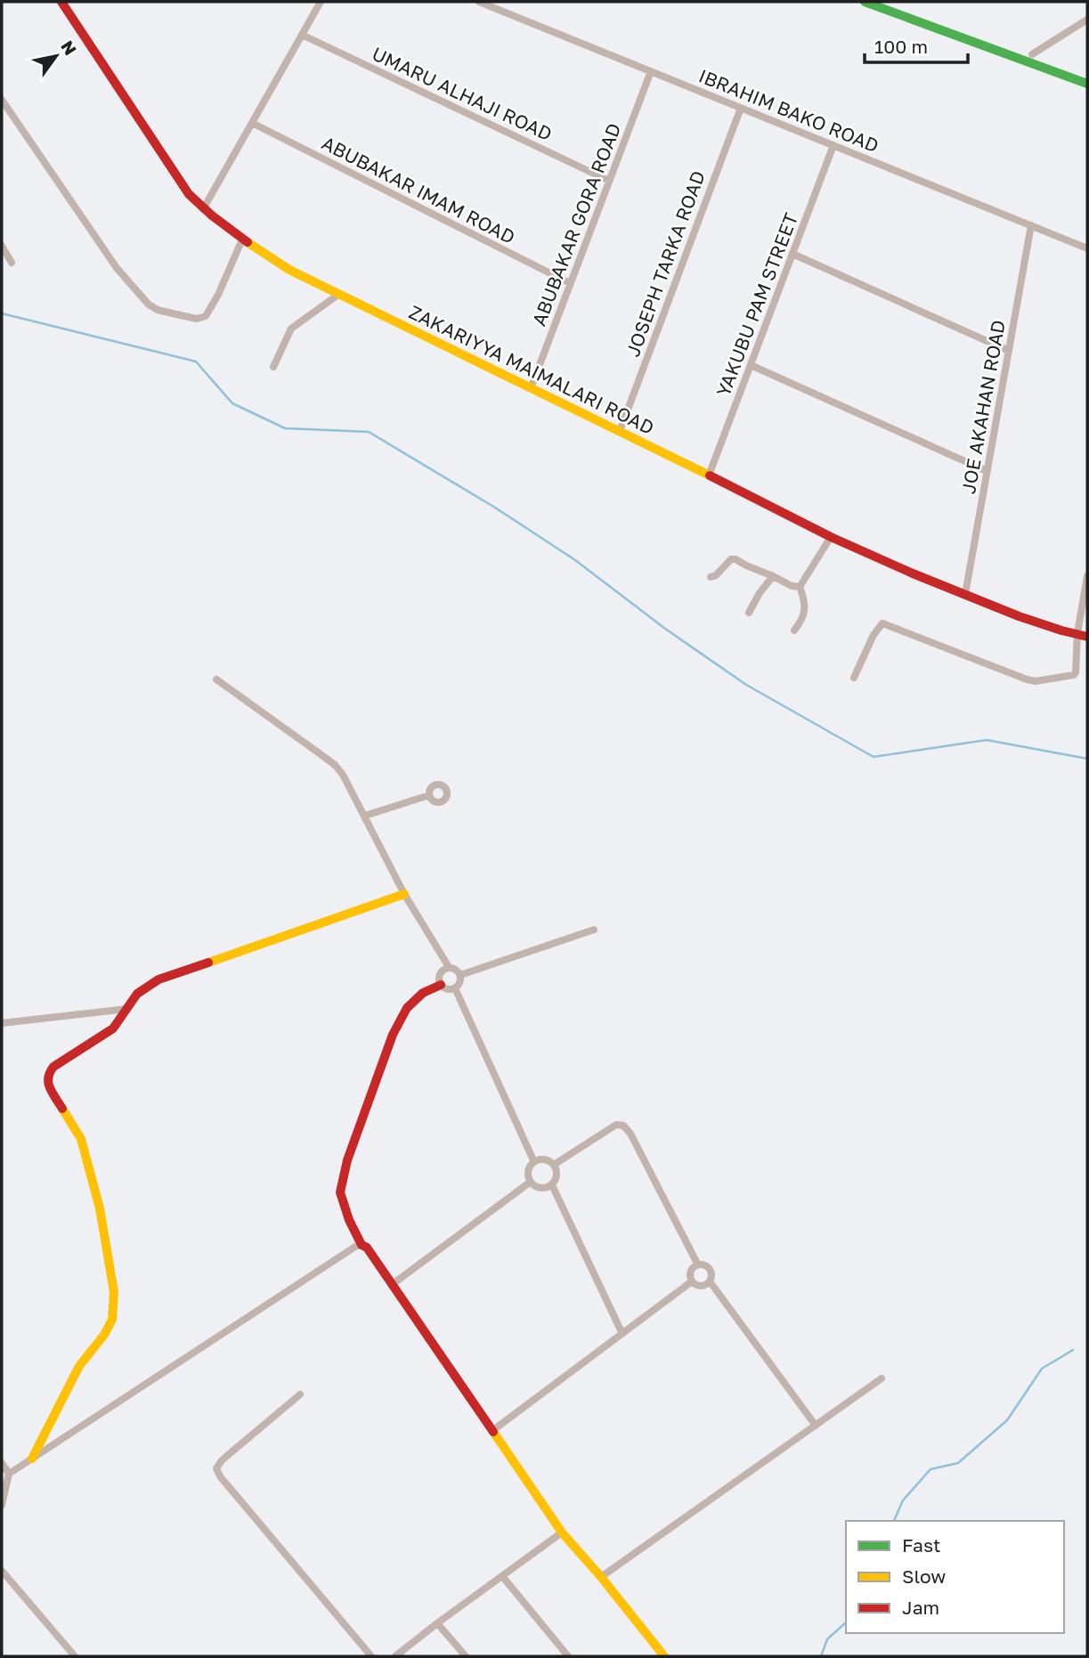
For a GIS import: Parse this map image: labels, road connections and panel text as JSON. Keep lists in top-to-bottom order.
{
  "streets": {
    "main road": ["ZAKARIYYA MAIMALARI ROAD"],
    "street": [
      "UMARU ALHAJI ROAD",
      "IBRAHIM BAKO ROAD",
      "ABUBAKAR IMAM ROAD",
      "ABUBAKAR GORA ROAD",
      "JOSEPH TARKA ROAD",
      "YAKUBU PAM STREET",
      "JOE AKAHAN ROAD"
    ]
  },
  "crossings": [
    ["UMARU ALHAJI ROAD", "ABUBAKAR GORA ROAD"],
    ["IBRAHIM BAKO ROAD", "ABUBAKAR GORA ROAD"],
    ["IBRAHIM BAKO ROAD", "JOSEPH TARKA ROAD"],
    ["IBRAHIM BAKO ROAD", "YAKUBU PAM STREET"],
    ["IBRAHIM BAKO ROAD", "JOE AKAHAN ROAD"],
    ["ABUBAKAR IMAM ROAD", "ABUBAKAR GORA ROAD"],
    ["ABUBAKAR GORA ROAD", "ZAKARIYYA MAIMALARI ROAD"],
    ["JOSEPH TARKA ROAD", "ZAKARIYYA MAIMALARI ROAD"],
    ["YAKUBU PAM STREET", "ZAKARIYYA MAIMALARI ROAD"],
    ["ZAKARIYYA MAIMALARI ROAD", "JOE AKAHAN ROAD"]
  ],
  "legend": ["Fast", "Slow", "Jam"],
  "scale_bar": "100 m",
  "north": "top right"
}
